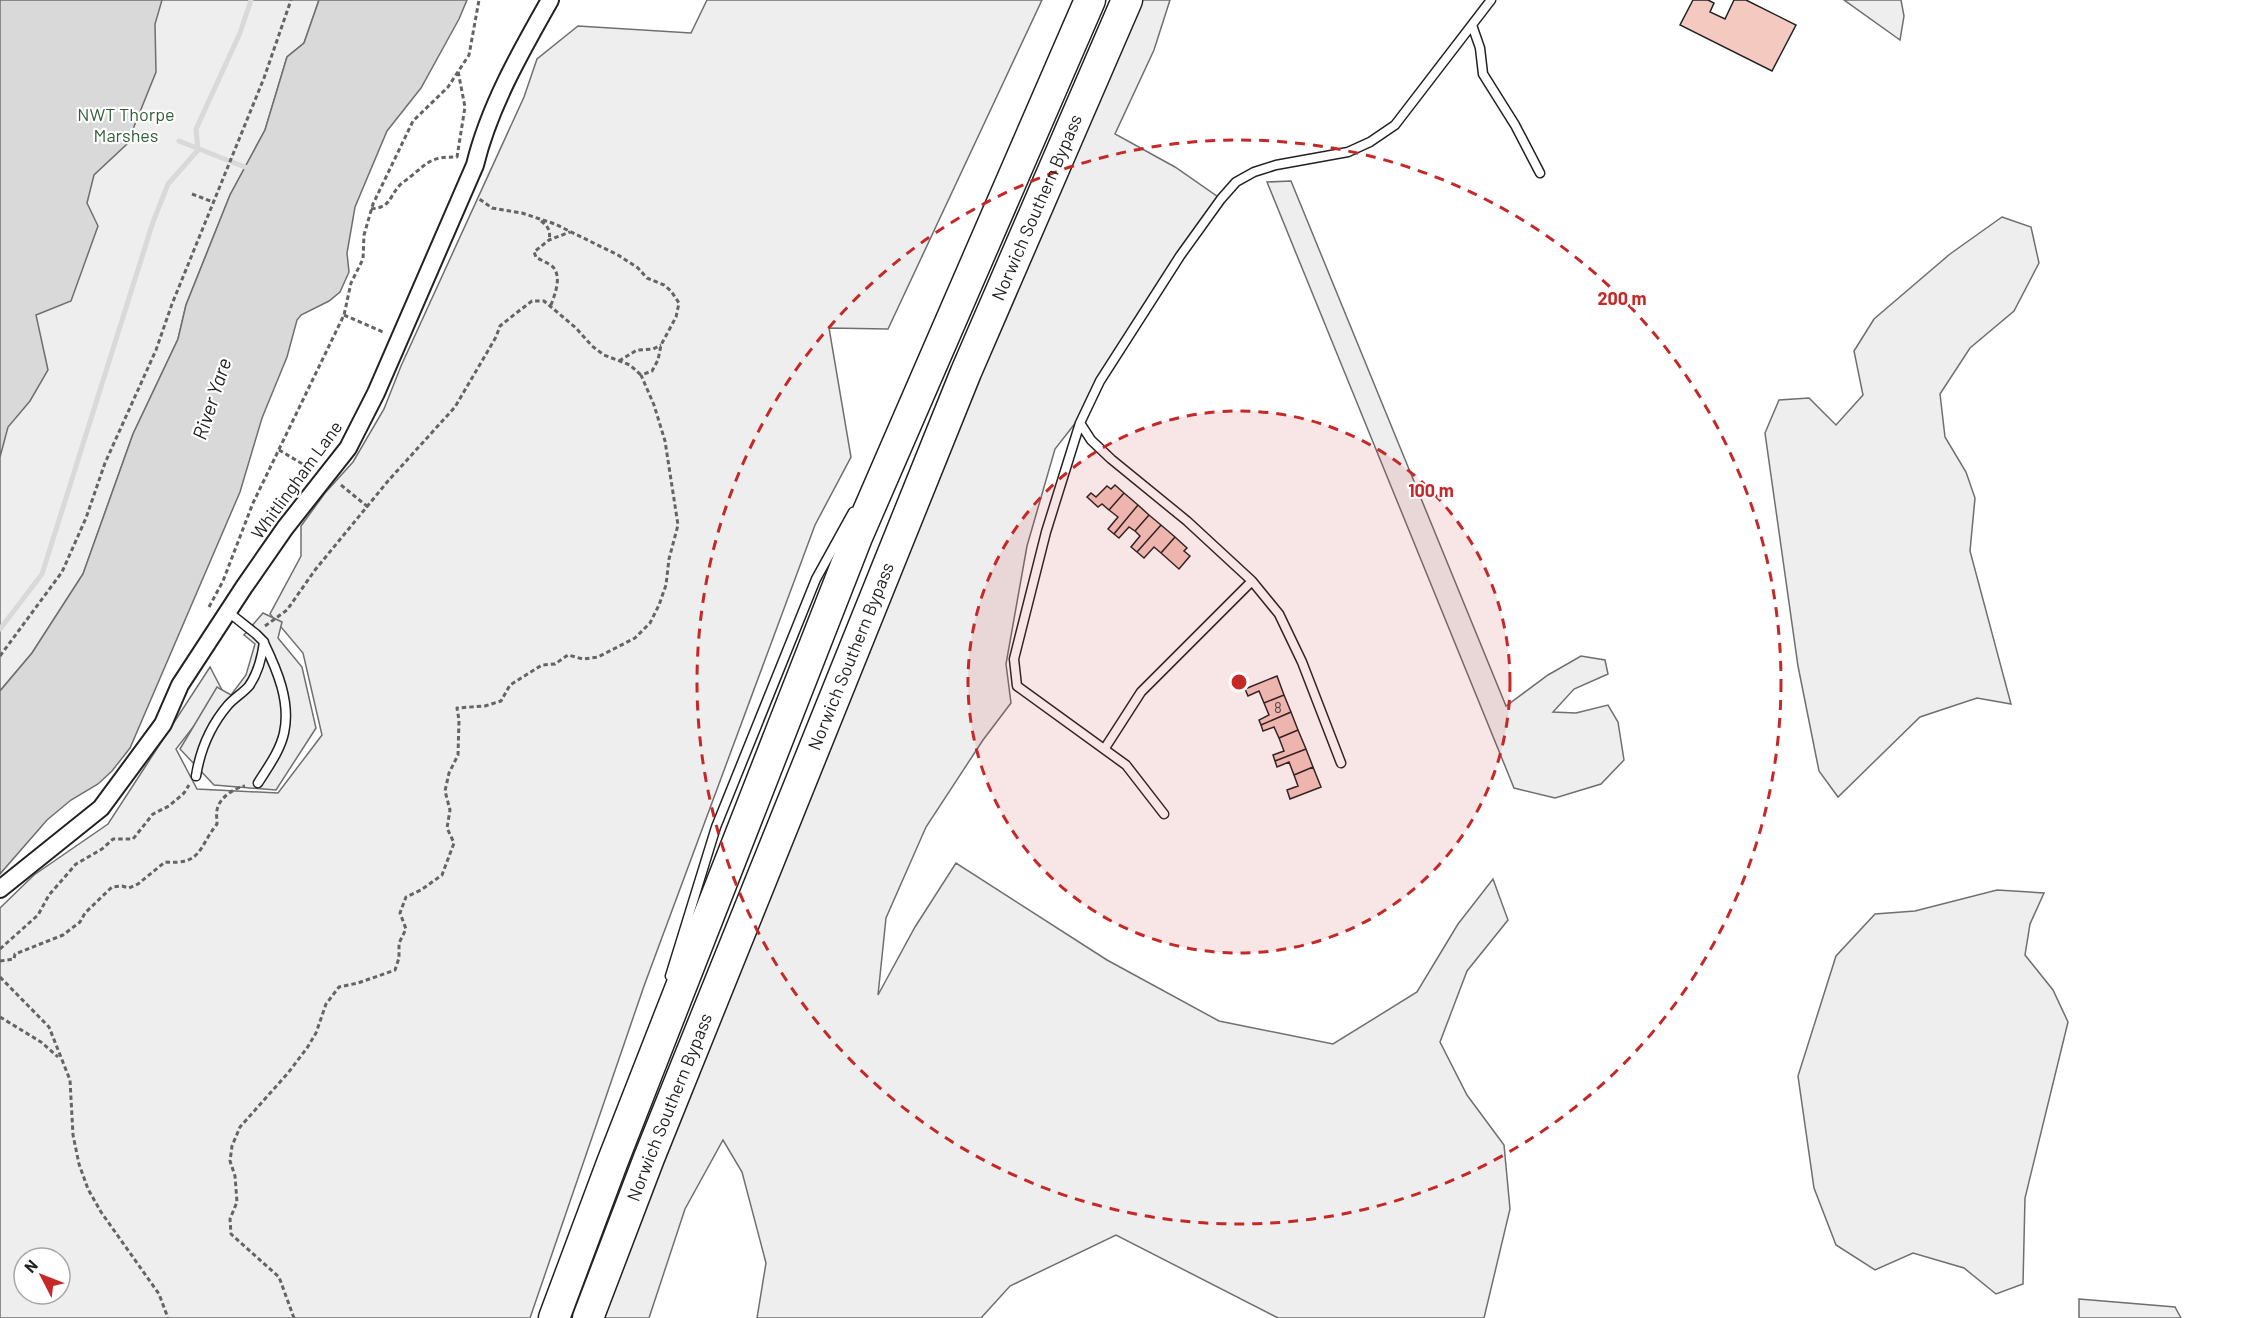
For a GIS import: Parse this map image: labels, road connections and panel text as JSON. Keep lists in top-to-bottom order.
{
  "streets": {
    "highway": ["Norwich Southern Bypass"],
    "street": ["Whitlingham Lane"]
  },
  "water": ["River Yare"],
  "parks": ["NWT Thorpe Marshes"],
  "house_numbers": ["8"],
  "north": "top left",
  "rings": ["200 m", "100 m"]
}
